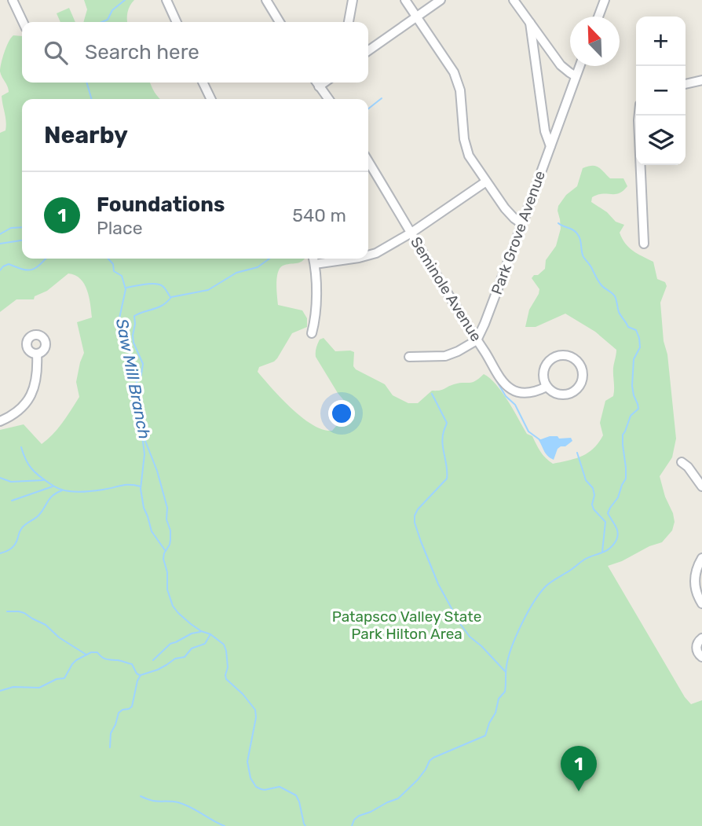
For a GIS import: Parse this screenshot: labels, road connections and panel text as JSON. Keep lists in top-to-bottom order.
{
  "streets": {
    "street": ["Park Grove Avenue", "Seminole Avenue"]
  },
  "crossings": [
    ["Park Grove Avenue", "Seminole Avenue"]
  ],
  "water": ["Saw Mill Branch"],
  "parks": ["Patapsco Valley State Park Hilton Area"],
  "north": "top left",
  "page": {
    "map_buttons": ["+", "−"],
    "search": "Search here",
    "heading": "Nearby",
    "list": [
      {
        "mark": "1",
        "name": "Foundations",
        "note": "Place",
        "value": "540 m"
      }
    ],
    "pins": "1"
  }
}
